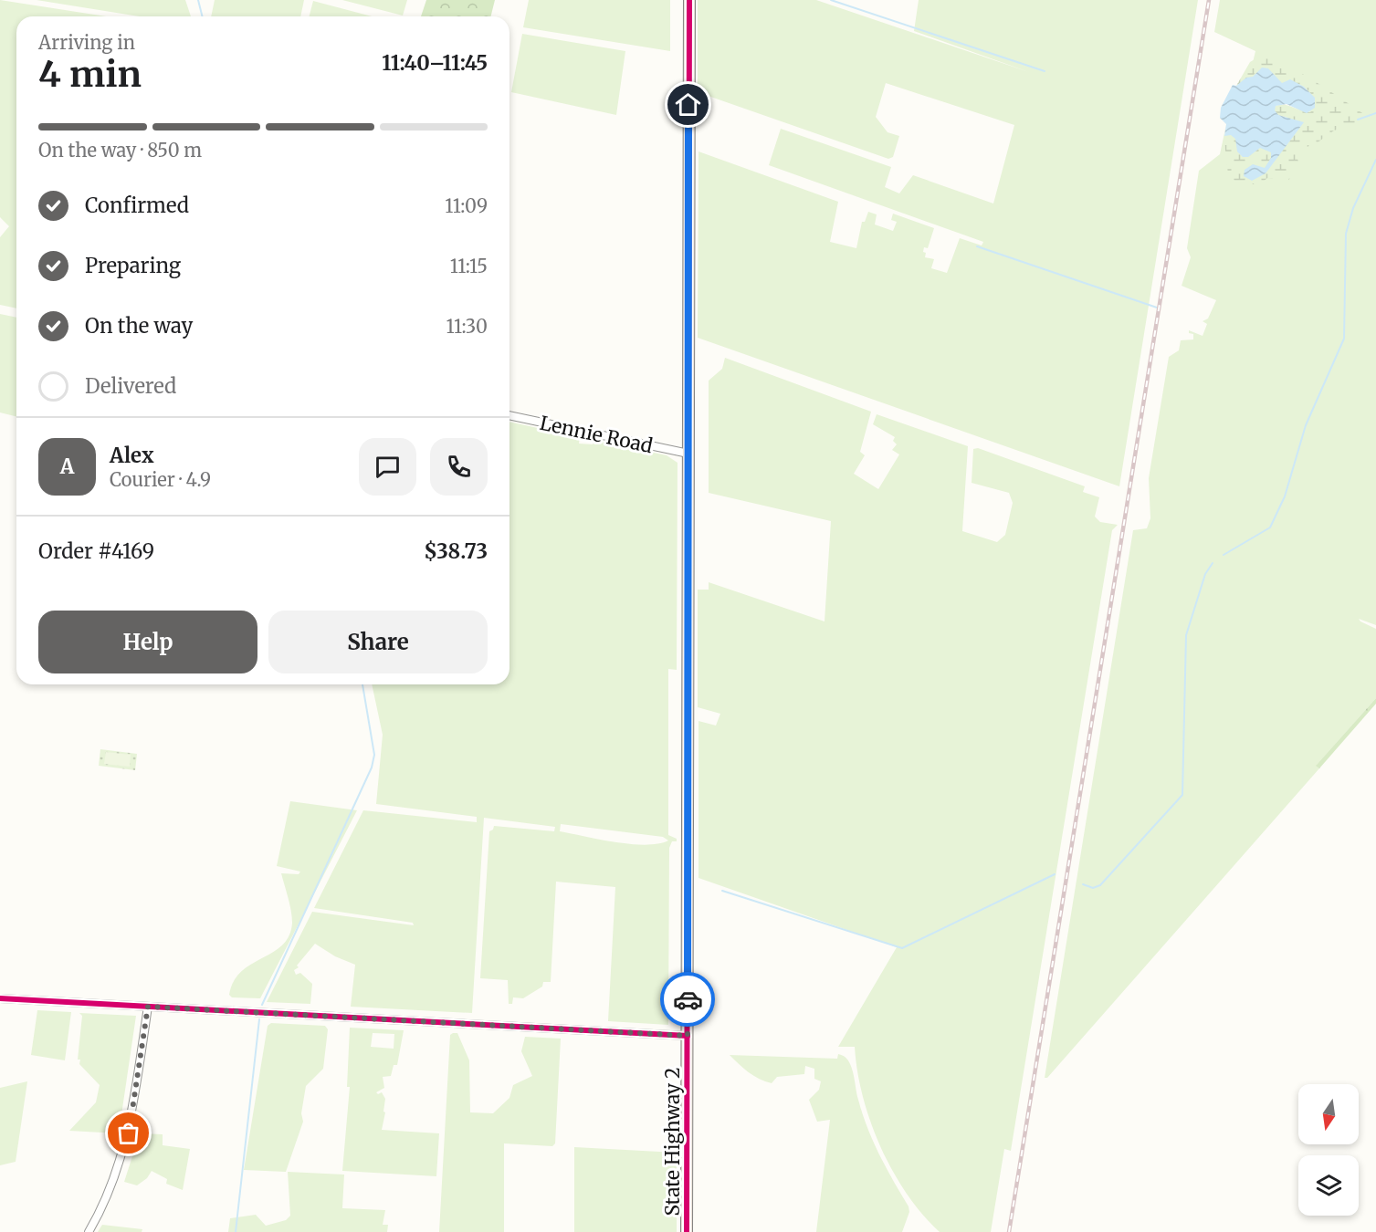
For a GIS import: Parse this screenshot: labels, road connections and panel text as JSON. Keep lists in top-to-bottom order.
{
  "streets": {
    "highway": ["State Highway 2"],
    "street": ["Lennie Road"]
  },
  "crossings": [
    ["Lennie Road", "State Highway 2"]
  ],
  "north": "bottom",
  "page": {
    "heading": ["4 min", "Arriving in", "11:40–11:45"],
    "panel": [
      "Alex",
      "Courier · 4.9",
      "Order #4169",
      "$38.73"
    ],
    "bar": "On the way · 850 m",
    "list": [
      ["Confirmed", "11:09"],
      ["Preparing", "11:15"],
      ["On the way", "11:30"],
      "Delivered"
    ],
    "round": "A",
    "buttons": ["Help", "Share"]
  }
}
